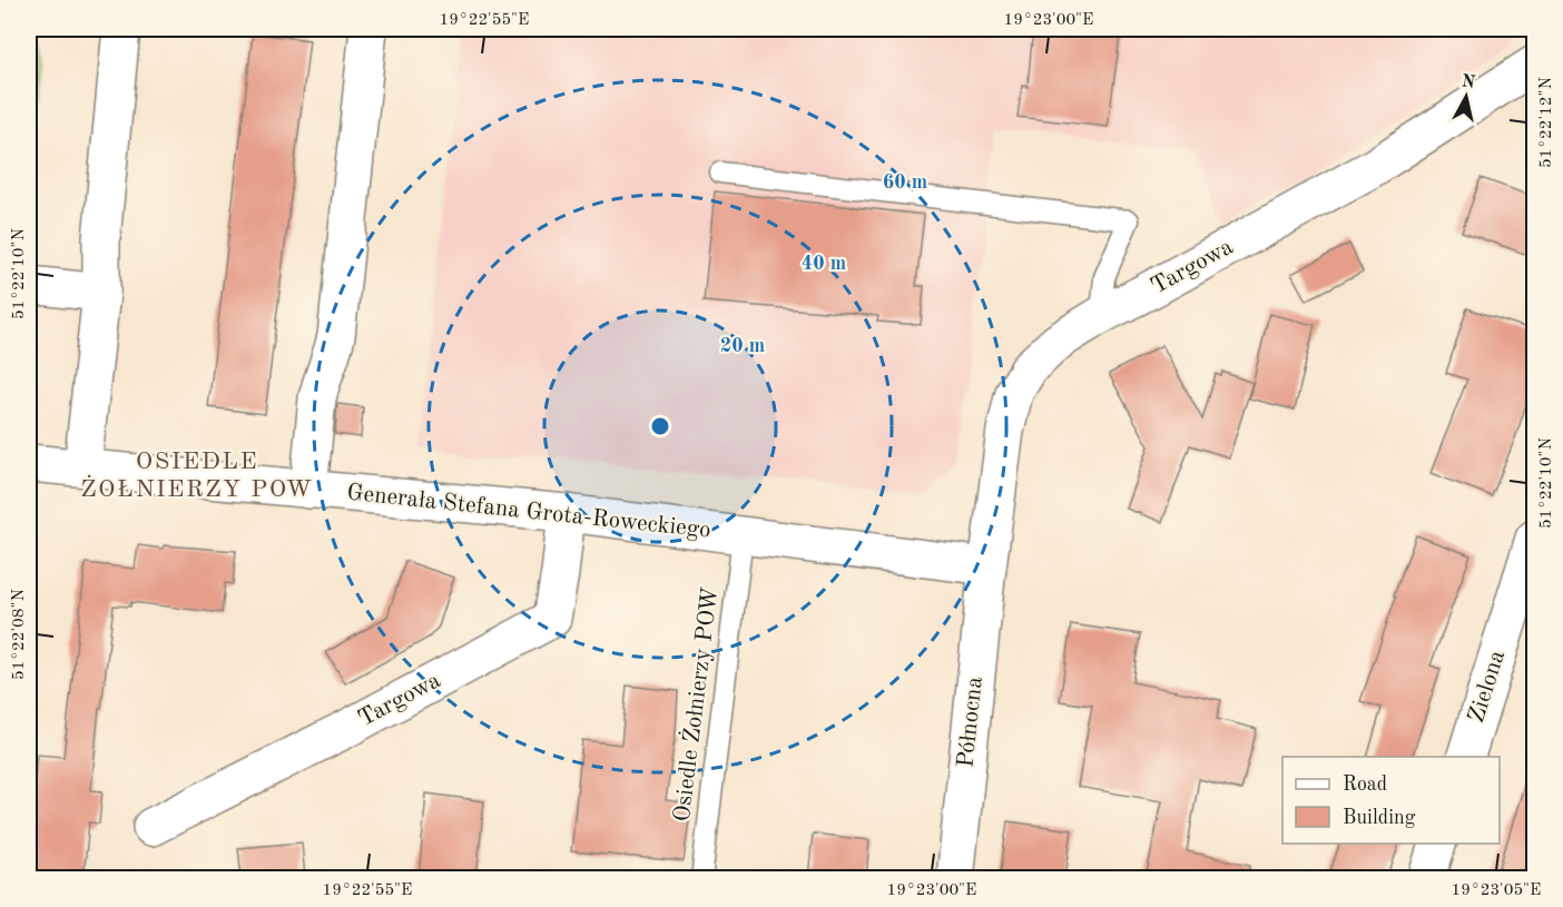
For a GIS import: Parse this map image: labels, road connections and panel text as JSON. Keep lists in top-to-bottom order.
{
  "streets": {
    "street": [
      "Targowa",
      "Generała Stefana Grota-Roweckiego",
      "Zielona",
      "Północna"
    ],
    "lane": ["Osiedle Żołnierzy POW"]
  },
  "crossings": [
    ["Targowa", "Generała Stefana Grota-Roweckiego"],
    ["Targowa", "Północna"],
    ["Generała Stefana Grota-Roweckiego", "Osiedle Żołnierzy POW"],
    ["Generała Stefana Grota-Roweckiego", "Północna"]
  ],
  "districts": ["OSIEDLE ŻOŁNIERZY POW"],
  "legend": ["Road", "Building"],
  "north": "top",
  "coordinates": [
    "19°22'55\"E",
    "19°23'00\"E",
    "51°22'12\"N",
    "51°22'10\"N",
    "51°22'08\"N",
    "19°23'05\"E"
  ],
  "rings": ["60 m", "40 m", "20 m"]
}
